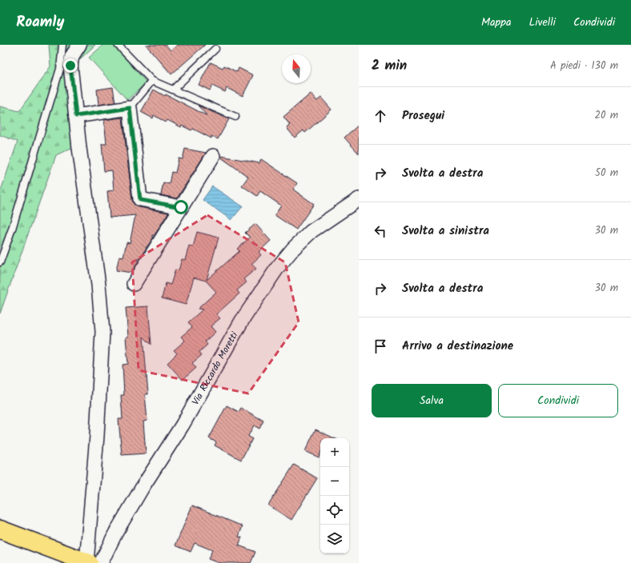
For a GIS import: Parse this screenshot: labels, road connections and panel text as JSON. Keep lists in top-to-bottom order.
{
  "streets": {
    "street": ["Via Riccardo Moretti"]
  },
  "north": "top",
  "page": {
    "header": "Roamly",
    "nav": ["Mappa", "Livelli", "Condividi"],
    "heading": ["2 min", "A piedi · 130 m"],
    "list": [
      ["Prosegui", "20 m"],
      ["Svolta a destra", "50 m"],
      ["Svolta a sinistra", "30 m"],
      ["Svolta a destra", "30 m"],
      "Arrivo a destinazione"
    ],
    "buttons": ["Salva", "Condividi"],
    "map_buttons": ["+", "−"]
  }
}
